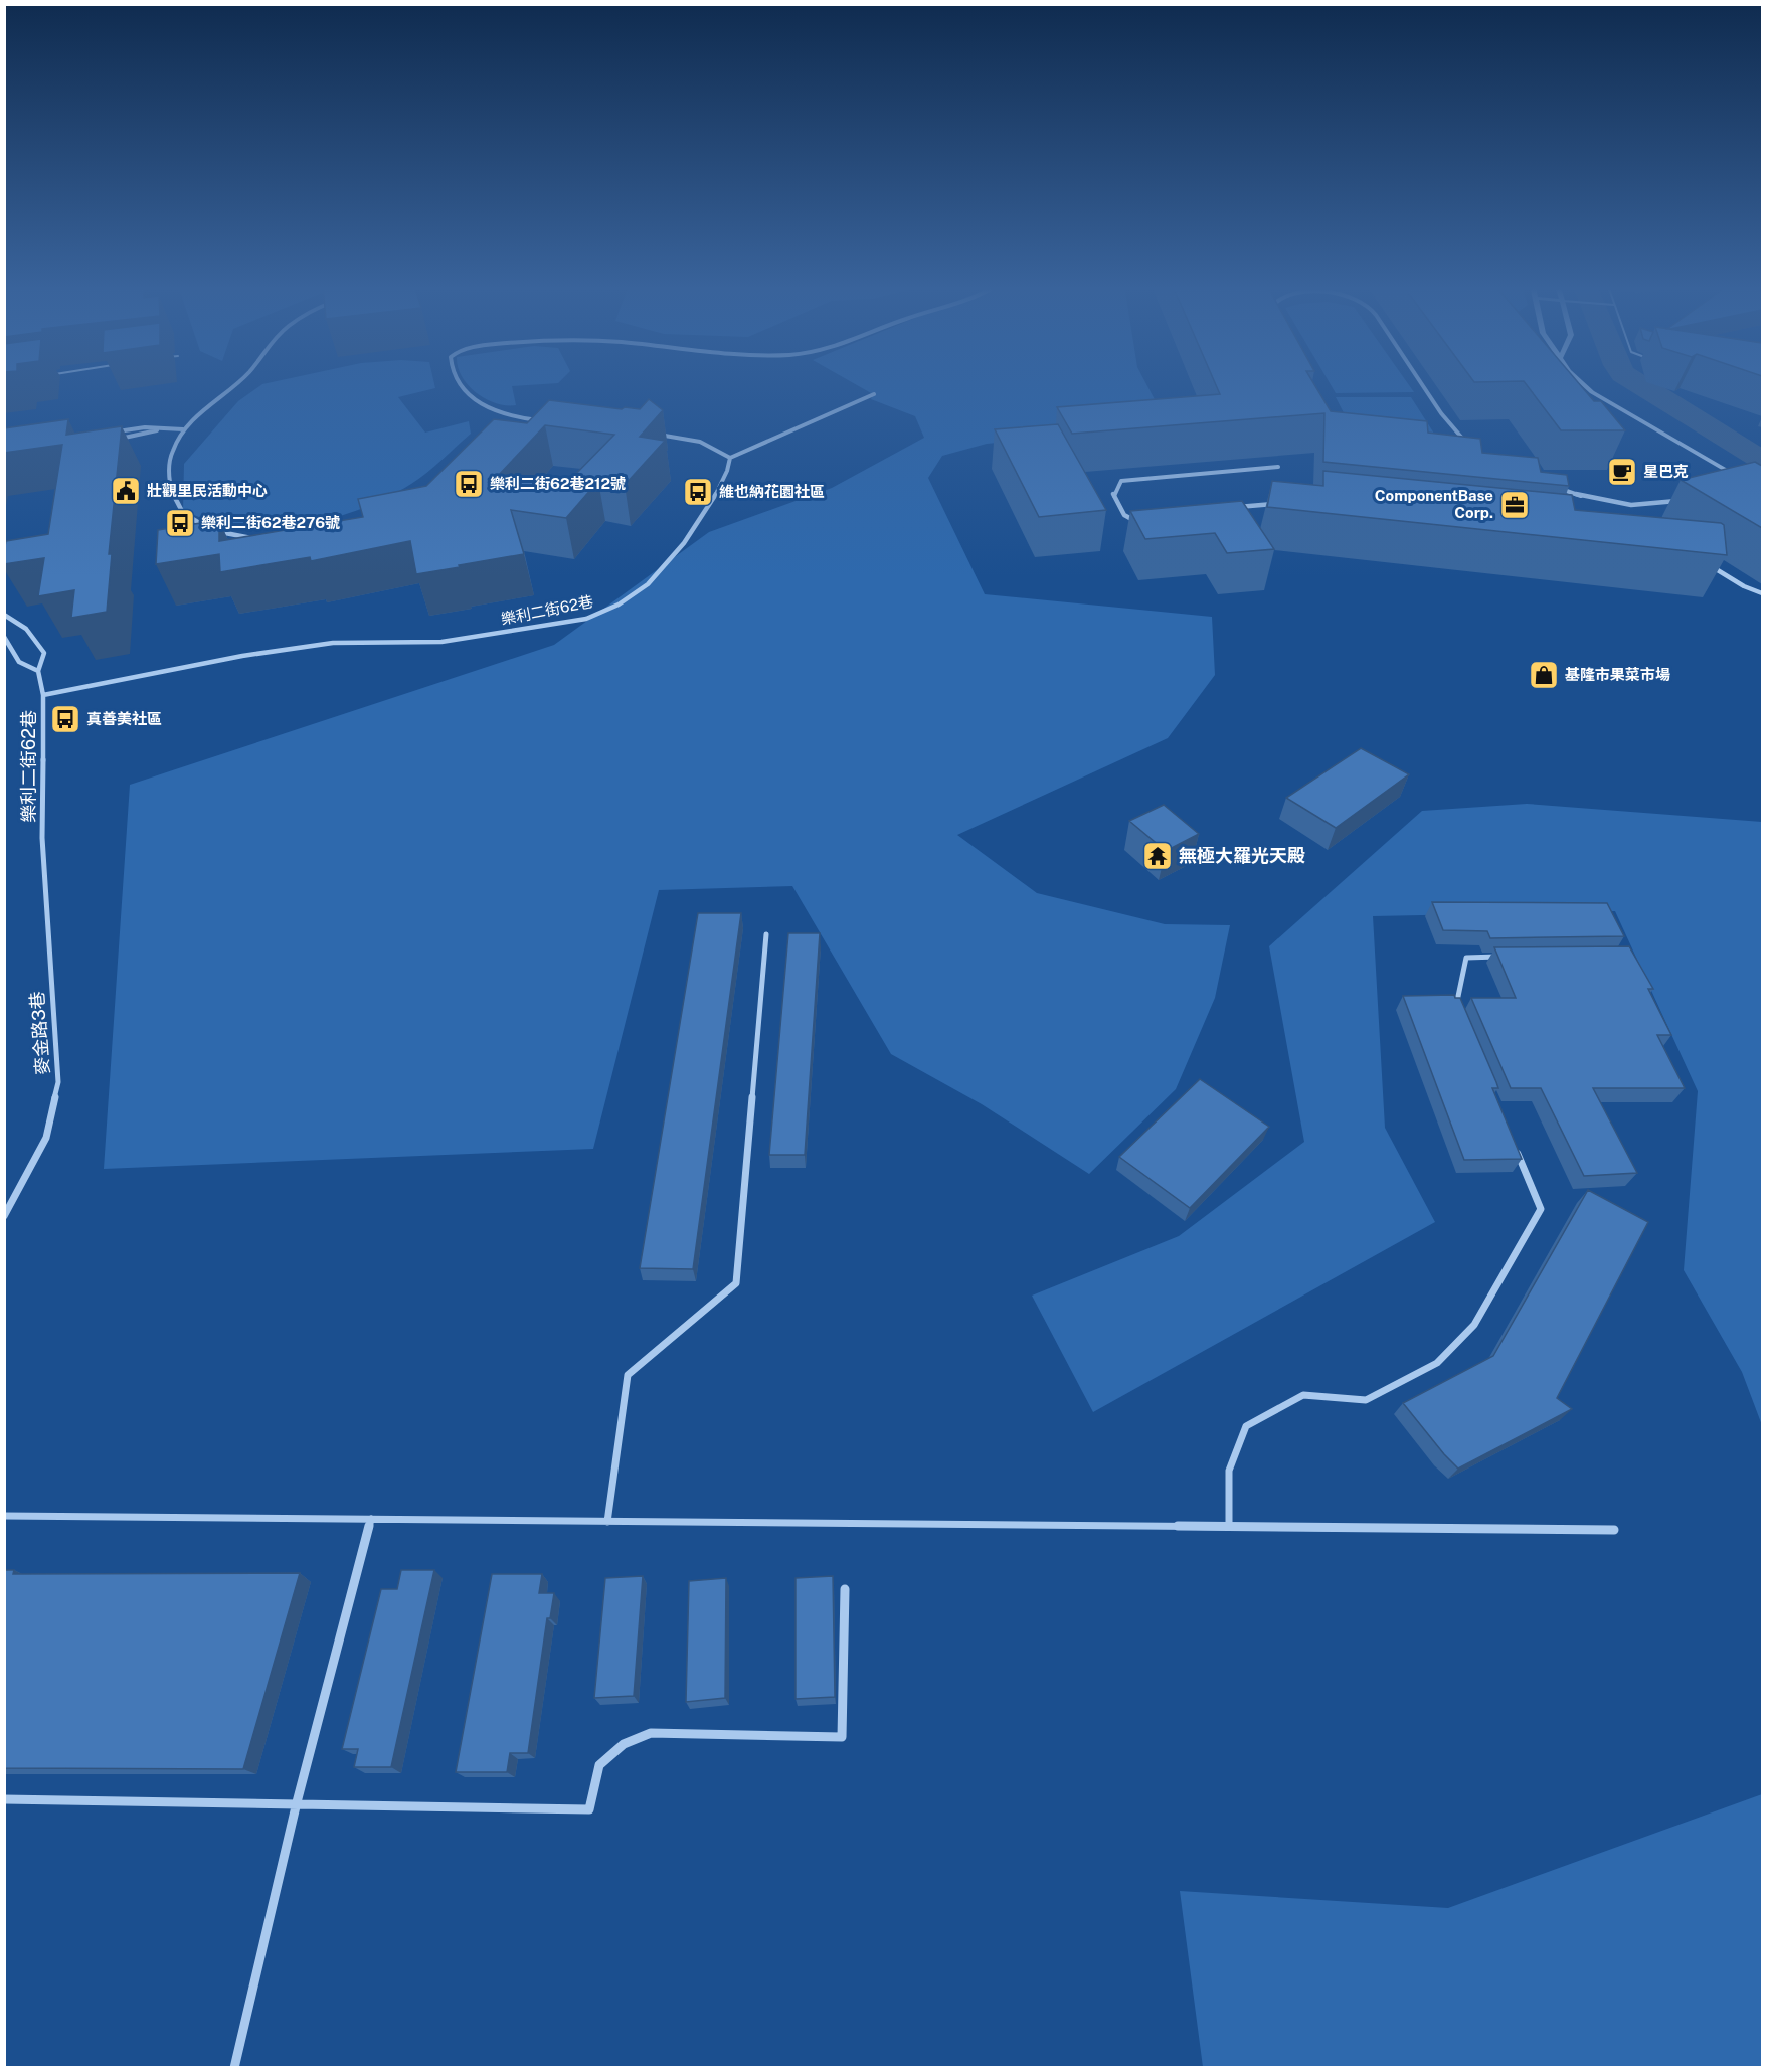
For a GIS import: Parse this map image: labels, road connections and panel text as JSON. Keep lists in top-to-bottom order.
{
  "streets": {
    "street": ["樂利二街62巷", "麥金路3巷"]
  },
  "crossings": [
    ["樂利二街62巷", "麥金路3巷"]
  ],
  "places": {
    "cafe": ["星巴克"],
    "bus stop": [
      "樂利二街62巷212號",
      "維也納花園社區",
      "樂利二街62巷276號",
      "真善美社區"
    ],
    "public building": ["壯觀里民活動中心"],
    "office": ["ComponentBase Corp."],
    "shop": ["基隆市果菜市場"],
    "temple": ["無極大羅光天殿"]
  }
}
